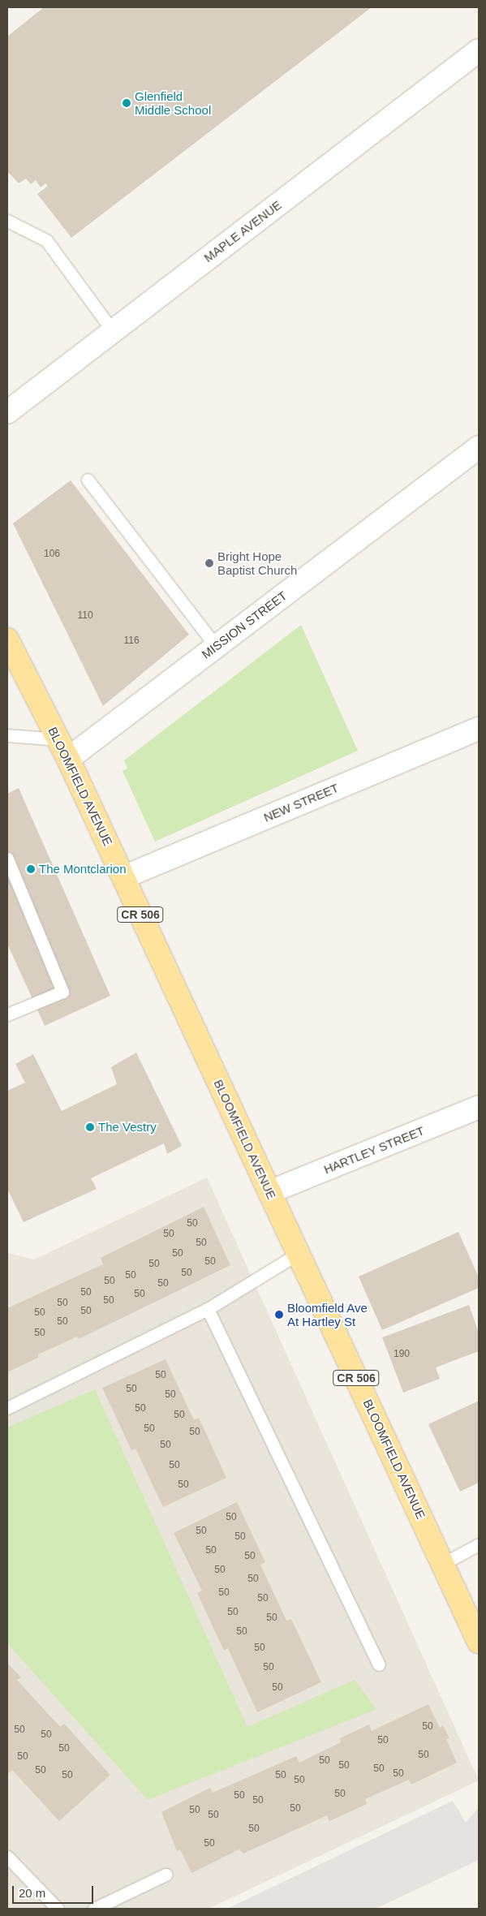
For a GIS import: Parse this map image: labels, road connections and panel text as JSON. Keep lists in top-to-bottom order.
{
  "streets": {
    "main road": ["BLOOMFIELD AVENUE", "CR 506"],
    "street": [
      "MAPLE AVENUE",
      "MISSION STREET",
      "NEW STREET",
      "HARTLEY STREET"
    ]
  },
  "crossings": [
    ["MISSION STREET", "BLOOMFIELD AVENUE"],
    ["BLOOMFIELD AVENUE", "NEW STREET"],
    ["BLOOMFIELD AVENUE", "HARTLEY STREET"]
  ],
  "places": [
    "Glenfield Middle School",
    "Bright Hope Baptist Church",
    "The Montclarion",
    "The Vestry",
    "Bloomfield Ave At Hartley St"
  ],
  "house_numbers": [
    "106",
    "110",
    "116",
    "50",
    "50",
    "50",
    "50",
    "50",
    "50",
    "50",
    "50",
    "50",
    "50",
    "50",
    "50",
    "50",
    "50",
    "50",
    "50",
    "50",
    "50",
    "190",
    "50",
    "50",
    "50",
    "50",
    "50",
    "50",
    "50",
    "50",
    "50",
    "50",
    "50",
    "50",
    "50",
    "50",
    "50",
    "50",
    "50",
    "50",
    "50",
    "50",
    "50",
    "50",
    "50",
    "50",
    "50",
    "50",
    "50",
    "50",
    "50",
    "50",
    "50",
    "50",
    "50",
    "50",
    "50",
    "50",
    "50",
    "50",
    "50",
    "50",
    "50",
    "50",
    "50",
    "50",
    "50",
    "50",
    "50",
    "50"
  ],
  "scale_bar": "20 m"
}
